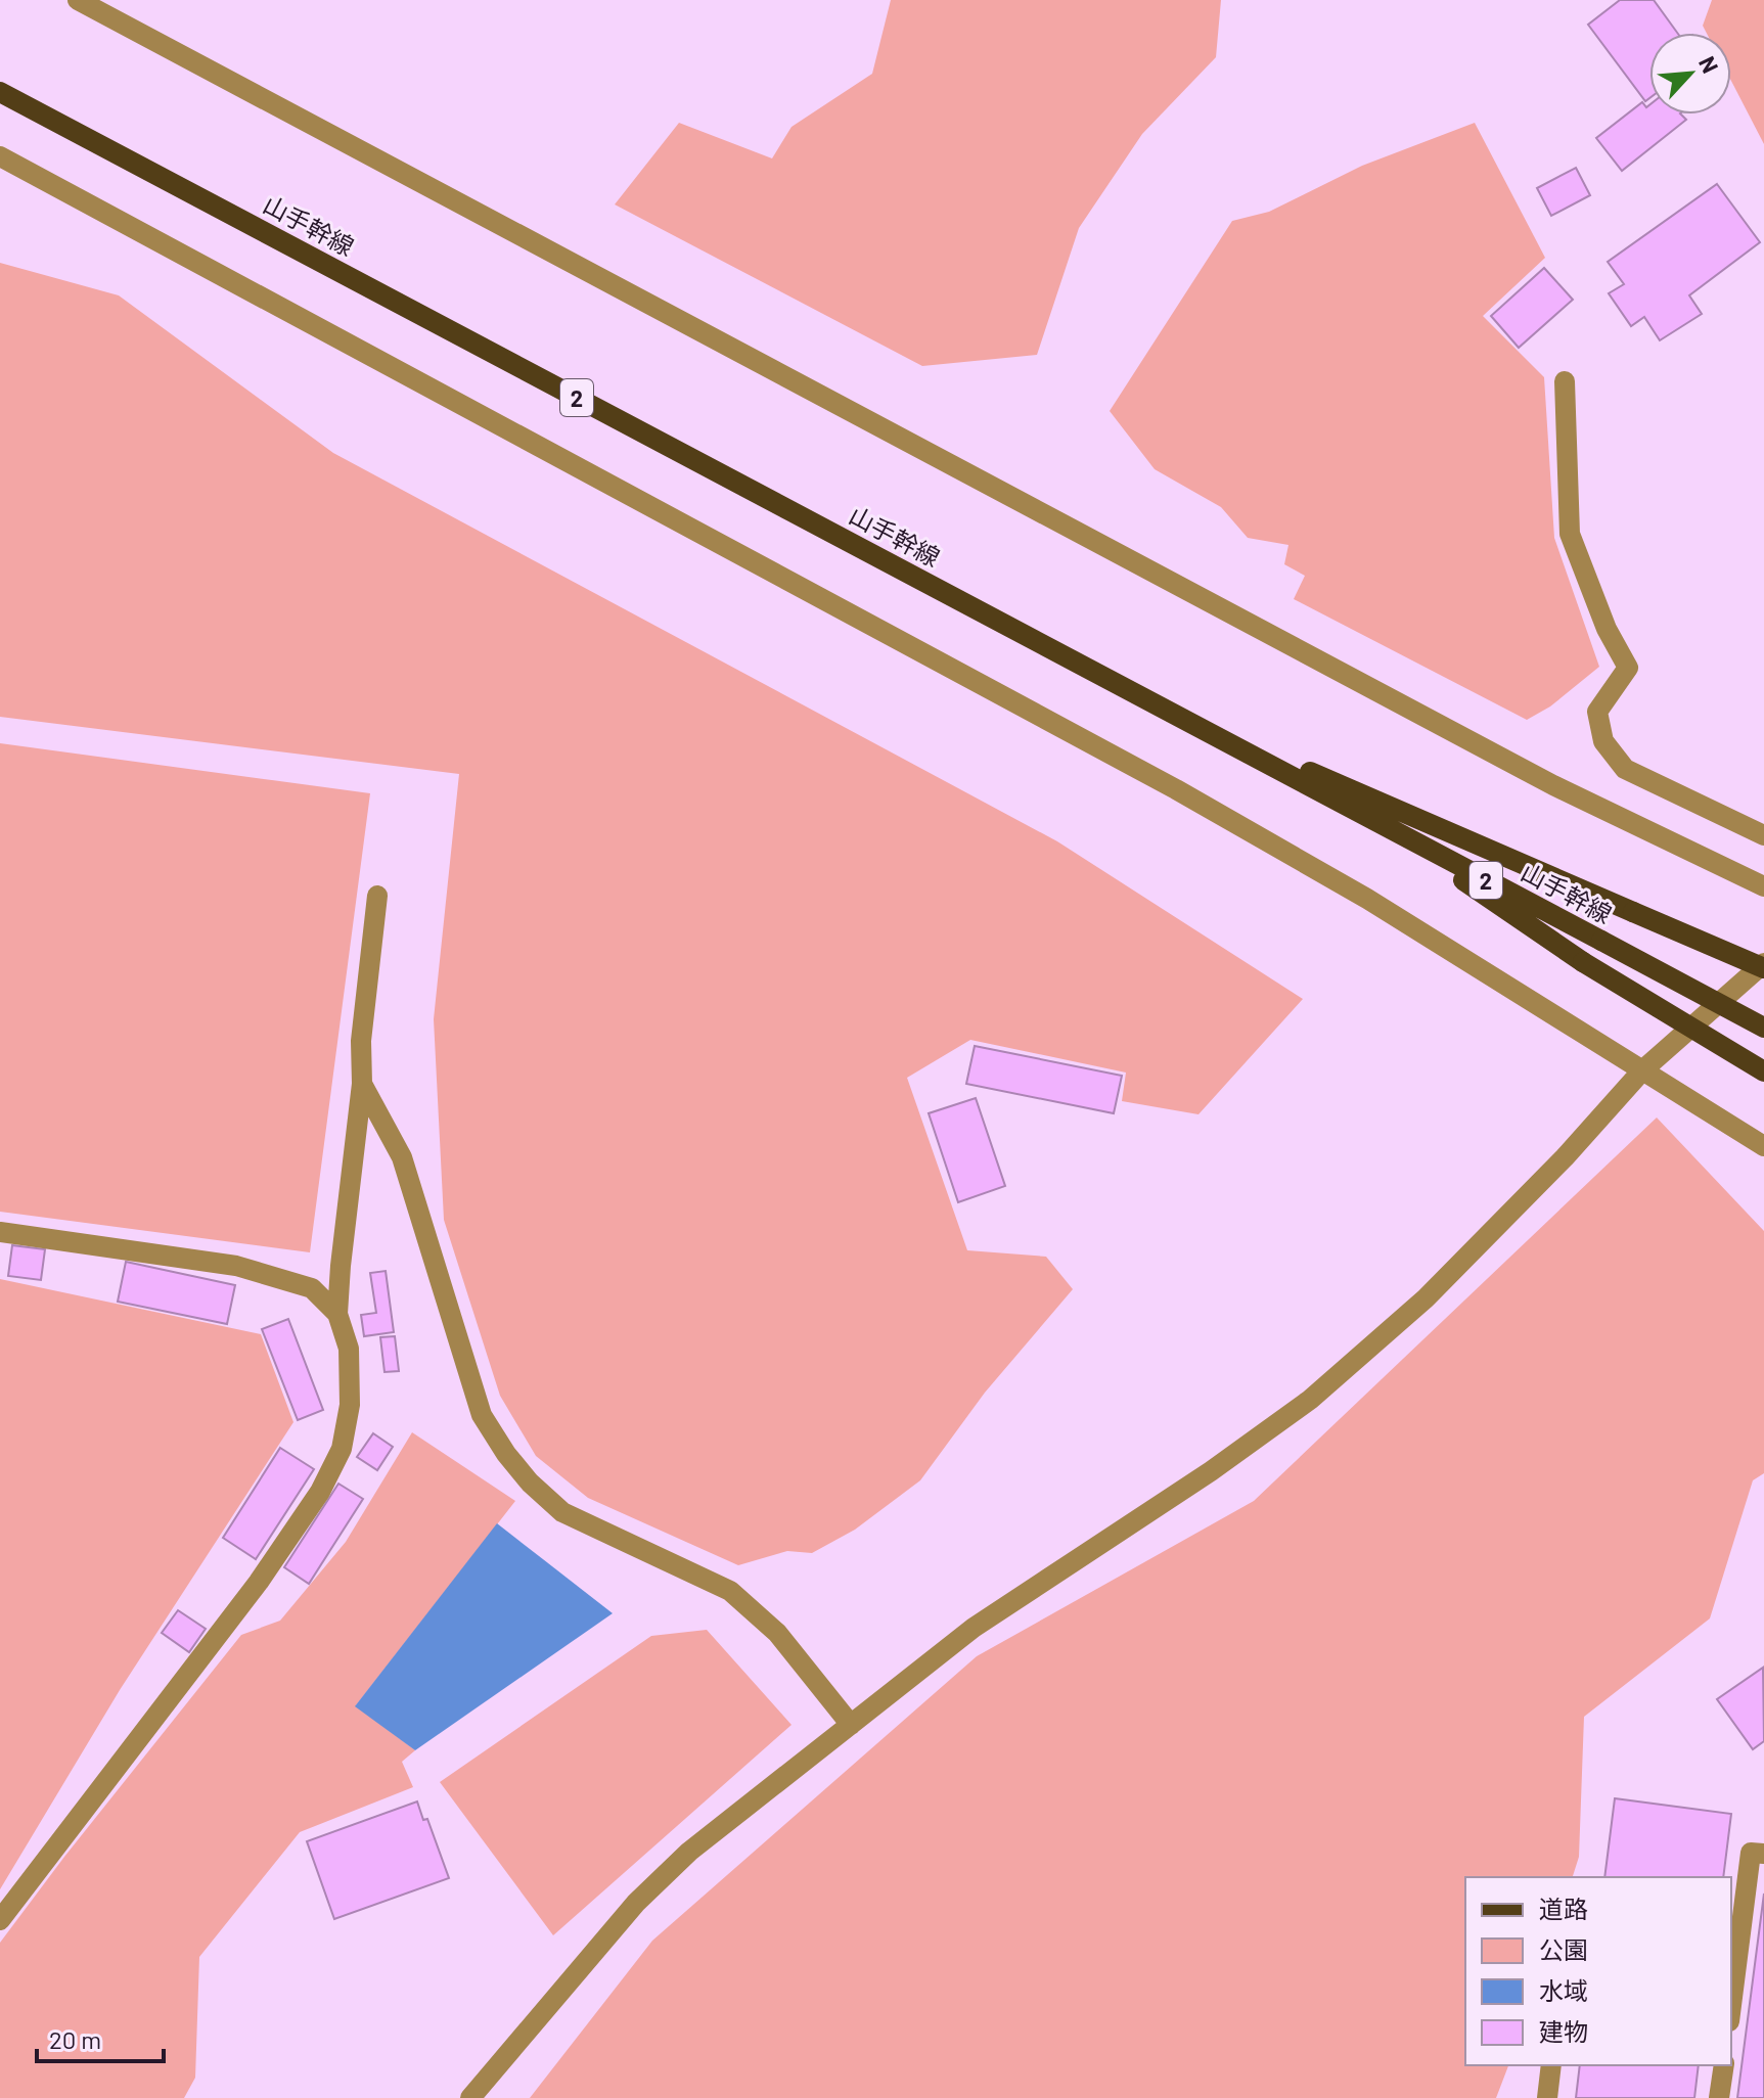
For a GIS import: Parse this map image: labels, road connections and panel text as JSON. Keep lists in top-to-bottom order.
{
  "streets": {
    "main road": ["山手幹線", "2"]
  },
  "legend": [
    "道路",
    "公園",
    "水域",
    "建物"
  ],
  "scale_bar": "20 m",
  "north": "top right"
}
